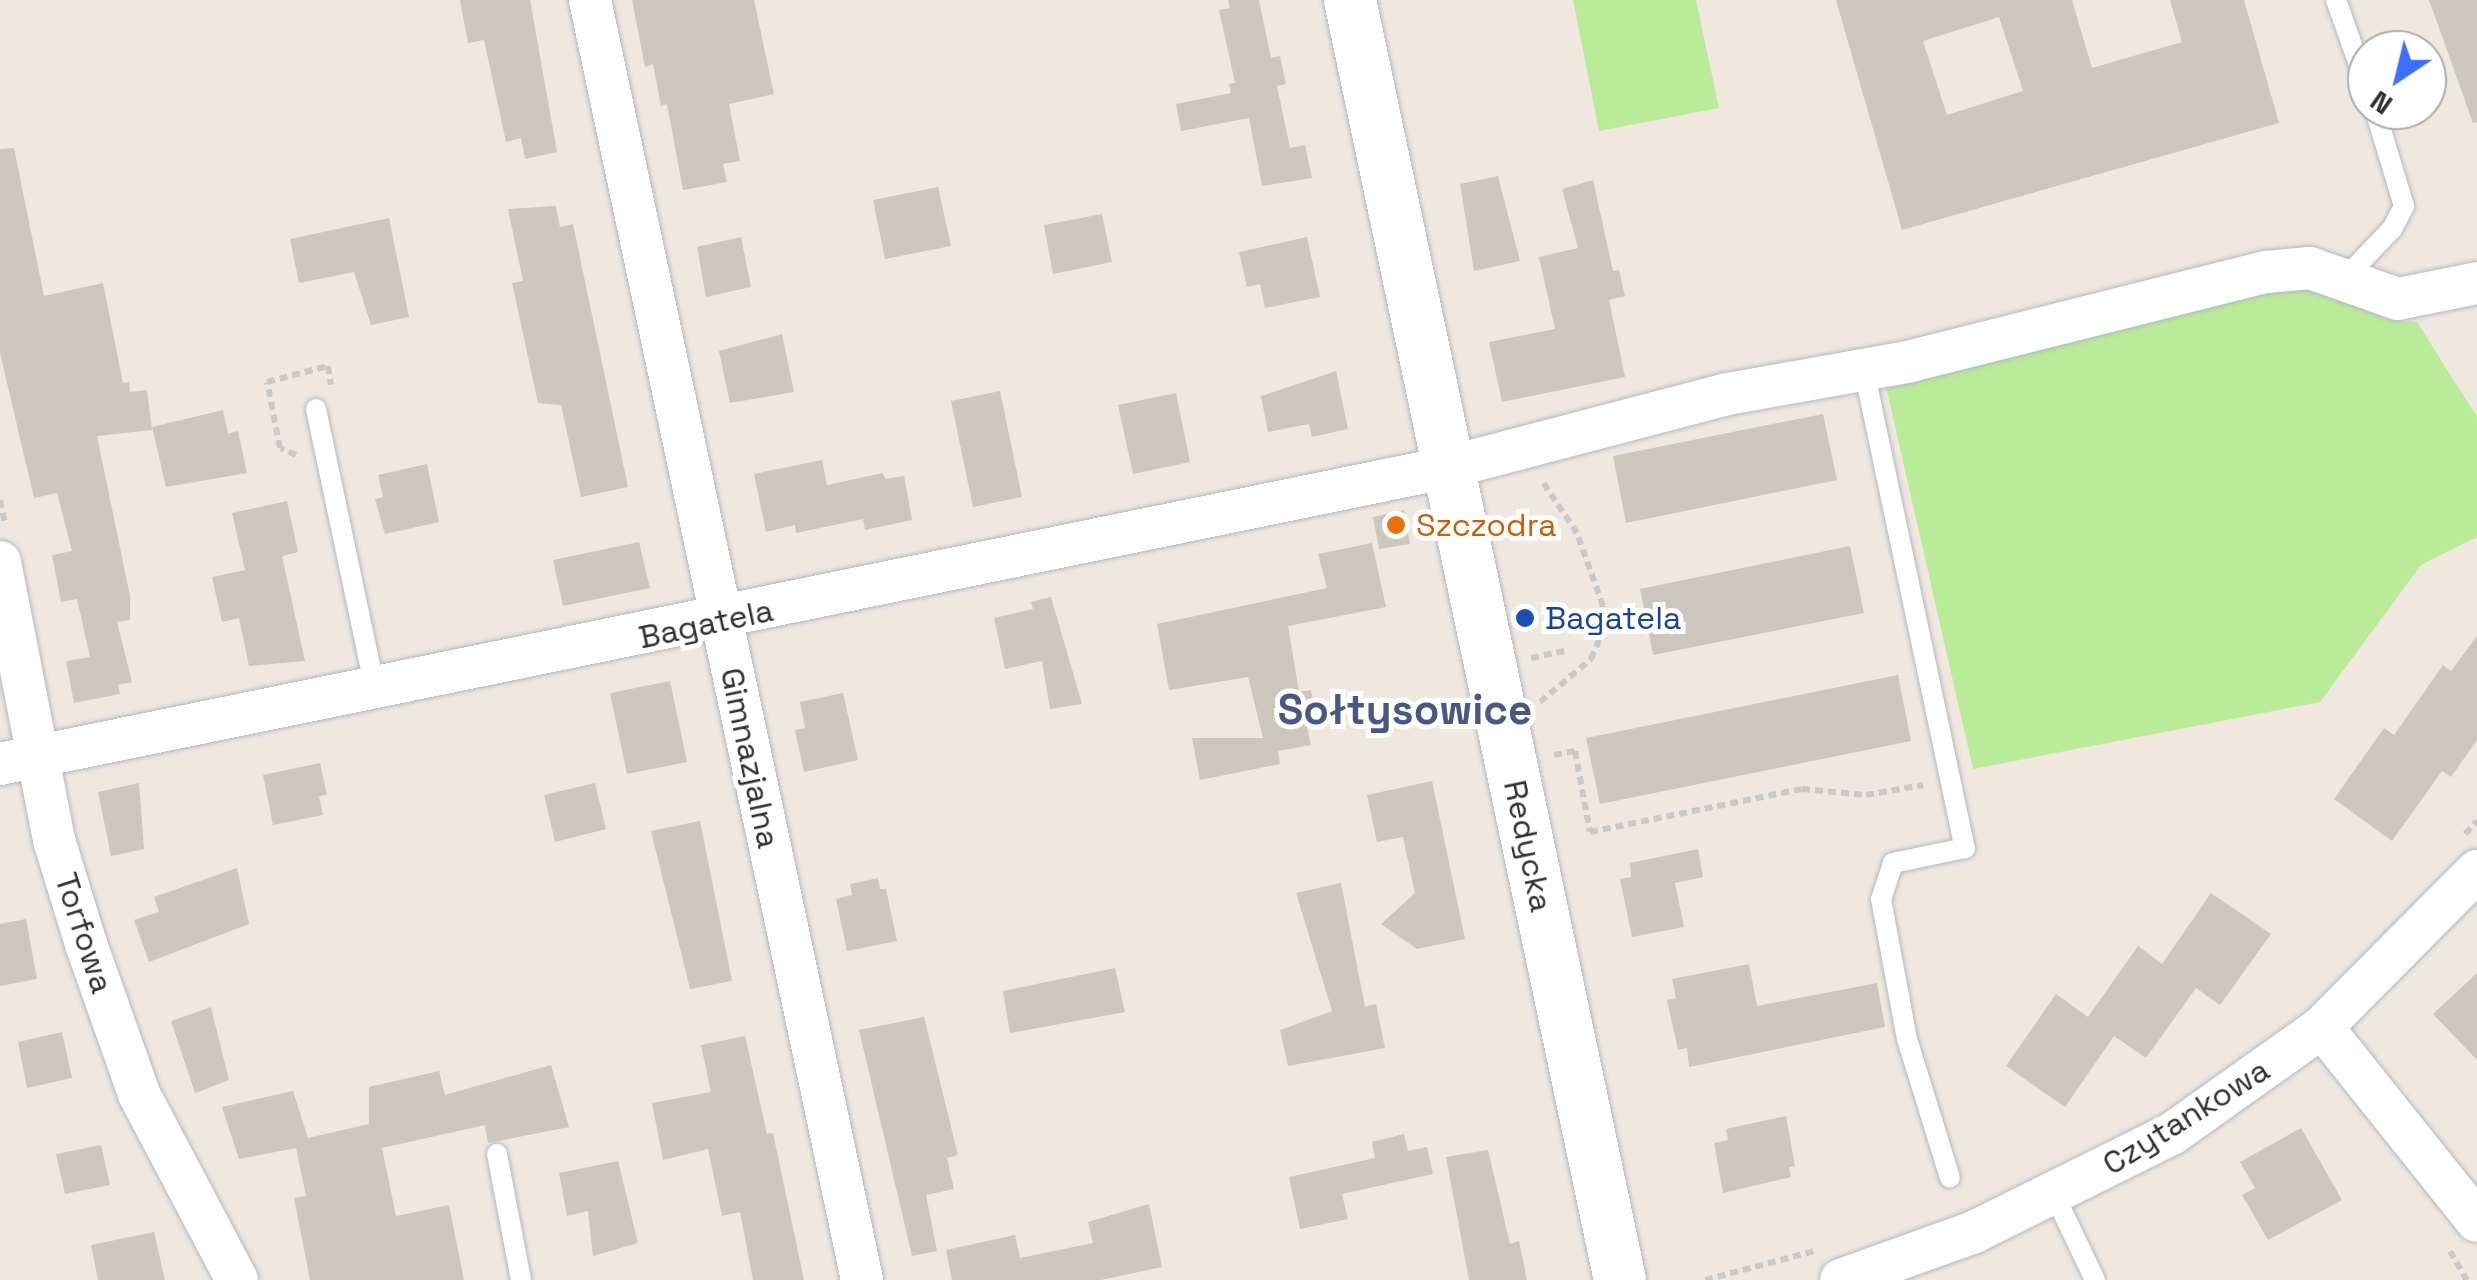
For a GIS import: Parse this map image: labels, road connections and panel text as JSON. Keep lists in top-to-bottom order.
{
  "streets": {
    "street": [
      "Bagatela",
      "Gimnazjalna",
      "Redycka",
      "Torfowa",
      "Czytankowa"
    ]
  },
  "crossings": [
    ["Bagatela", "Gimnazjalna"],
    ["Bagatela", "Redycka"],
    ["Bagatela", "Torfowa"]
  ],
  "districts": ["Sołtysowice"],
  "places": ["Szczodra", "Bagatela"],
  "north": "bottom left"
}
